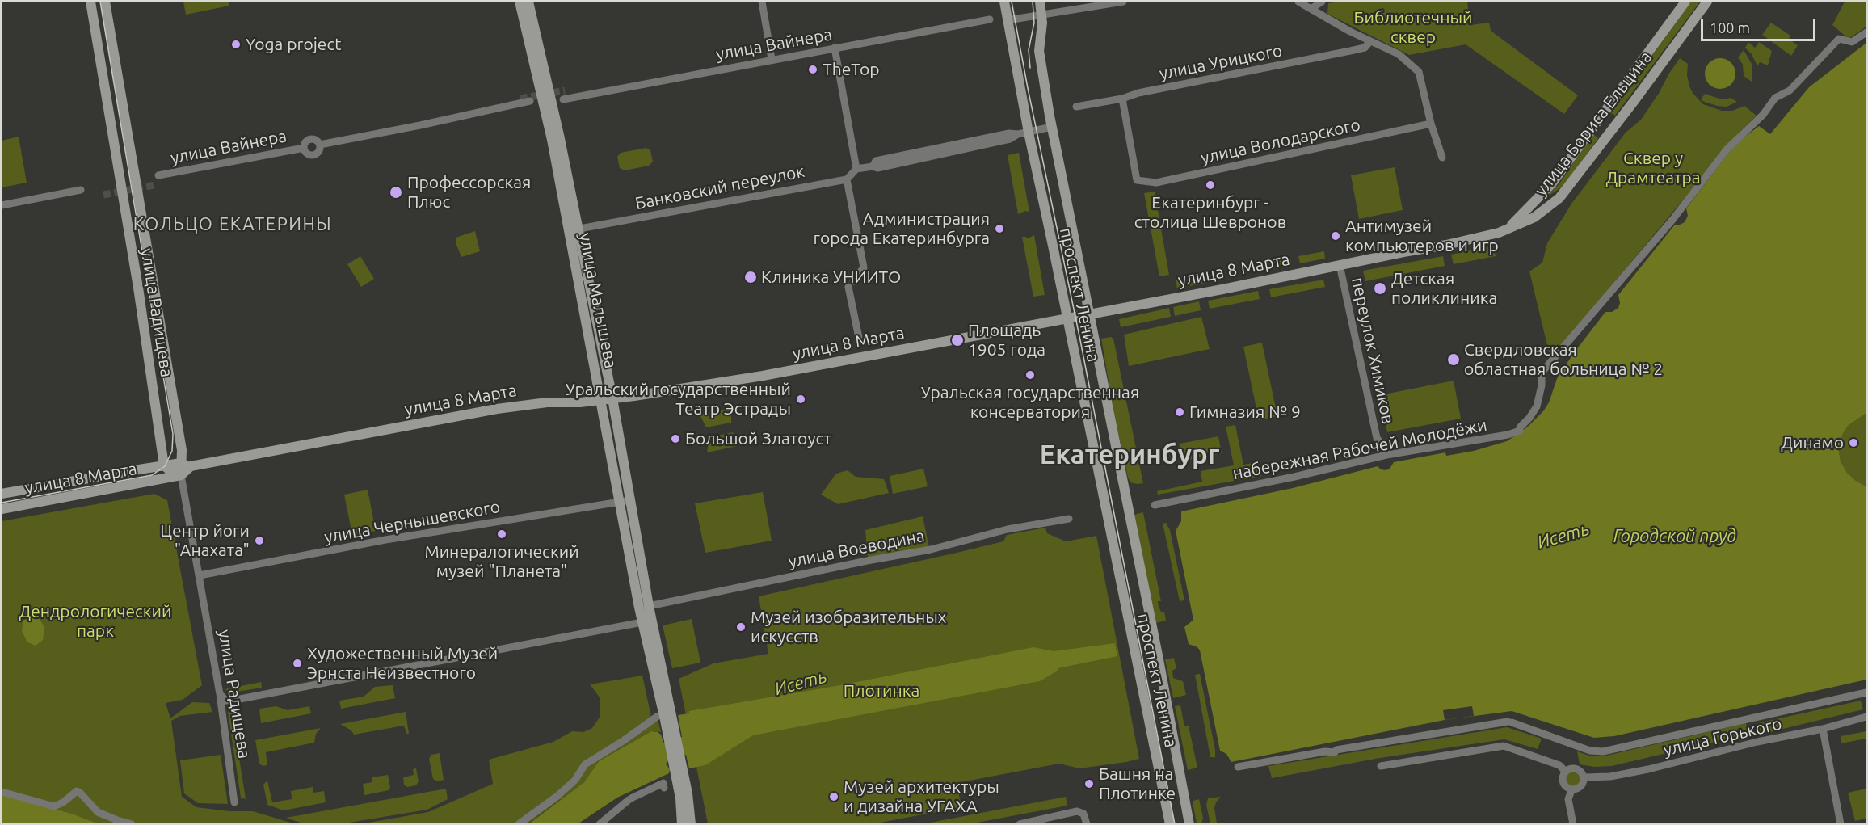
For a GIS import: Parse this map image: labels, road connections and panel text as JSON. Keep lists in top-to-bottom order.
{
  "streets": {
    "main road": [
      "улица Бориса Ельцина",
      "улица 8 Марта",
      "проспект Ленина",
      "улица Малышева",
      "улица Радищева"
    ],
    "street": [
      "улица Вайнера",
      "улица Урицкого",
      "улица Володарского",
      "Банковский переулок",
      "переулок Химиков",
      "набережная Рабочей Молодёжи",
      "улица Чернышевского",
      "улица Воеводина",
      "улица Горького"
    ]
  },
  "crossings": [
    ["улица Урицкого", "улица Володарского"],
    ["улица Бориса Ельцина", "улица 8 Марта"],
    ["Банковский переулок", "улица Малышева"],
    ["улица 8 Марта", "проспект Ленина"],
    ["улица 8 Марта", "улица Малышева"],
    ["улица 8 Марта", "улица Радищева"],
    ["улица 8 Марта", "переулок Химиков"],
    ["улица Малышева", "улица Чернышевского"],
    ["улица Малышева", "улица Воеводина"],
    ["улица Радищева", "улица Чернышевского"]
  ],
  "districts": ["КОЛЬЦО ЕКАТЕРИНЫ", "Екатеринбург"],
  "water": ["Исеть", "Городской пруд"],
  "parks": [
    "Библиотечный сквер",
    "Сквер у Драмтеатра",
    "Дендрологический парк",
    "Плотинка"
  ],
  "places": [
    "Yoga projeсt",
    "TheTop",
    "Екатеринбург - столица Шевронов",
    "Профессорская Плюс",
    "Администрация города Екатеринбурга",
    "Антимузей компьютеров и игр",
    "Клиника УНИИТО",
    "Детская поликлиника",
    "Площадь 1905 года",
    "Свердловская областная больница № 2",
    "Уральская государственная консерватория",
    "Уральский государственный Театр Эстрады",
    "Гимназия № 9",
    "Большой Златоуст",
    "Динамо",
    "Минералогический музей \"Планета\"",
    "Центр йоги \"Анахата\"",
    "Музей изобразительных искусств",
    "Художественный Музей Эрнста Неизвестного",
    "Башня на Плотинке",
    "Музей архитектуры и дизайна УГАХА"
  ],
  "scale_bar": "100 m"
}
